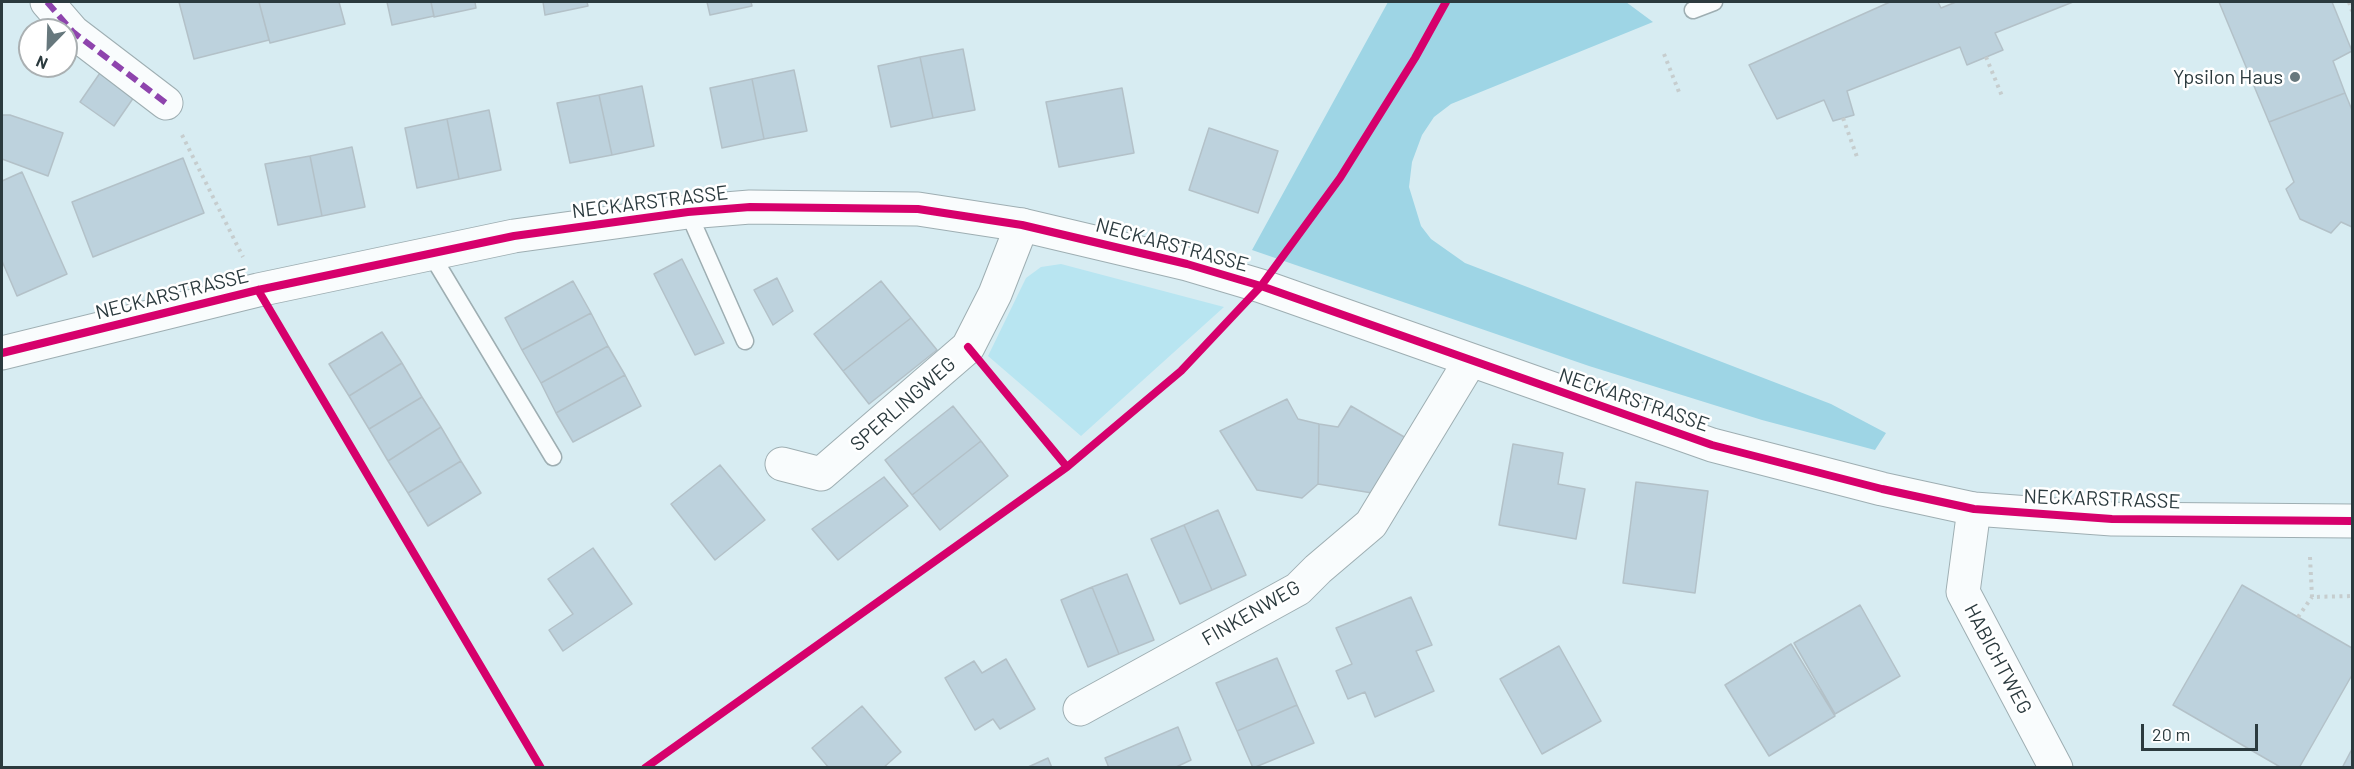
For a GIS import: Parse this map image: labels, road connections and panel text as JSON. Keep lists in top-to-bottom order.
{
  "streets": {
    "street": [
      "NECKARSTRASSE",
      "SPERLINGWEG",
      "FINKENWEG",
      "HABICHTWEG"
    ]
  },
  "crossings": [
    ["NECKARSTRASSE", "SPERLINGWEG"],
    ["NECKARSTRASSE", "FINKENWEG"],
    ["NECKARSTRASSE", "HABICHTWEG"]
  ],
  "places": ["Ypsilon Haus"],
  "scale_bar": "20 m",
  "north": "bottom left"
}
